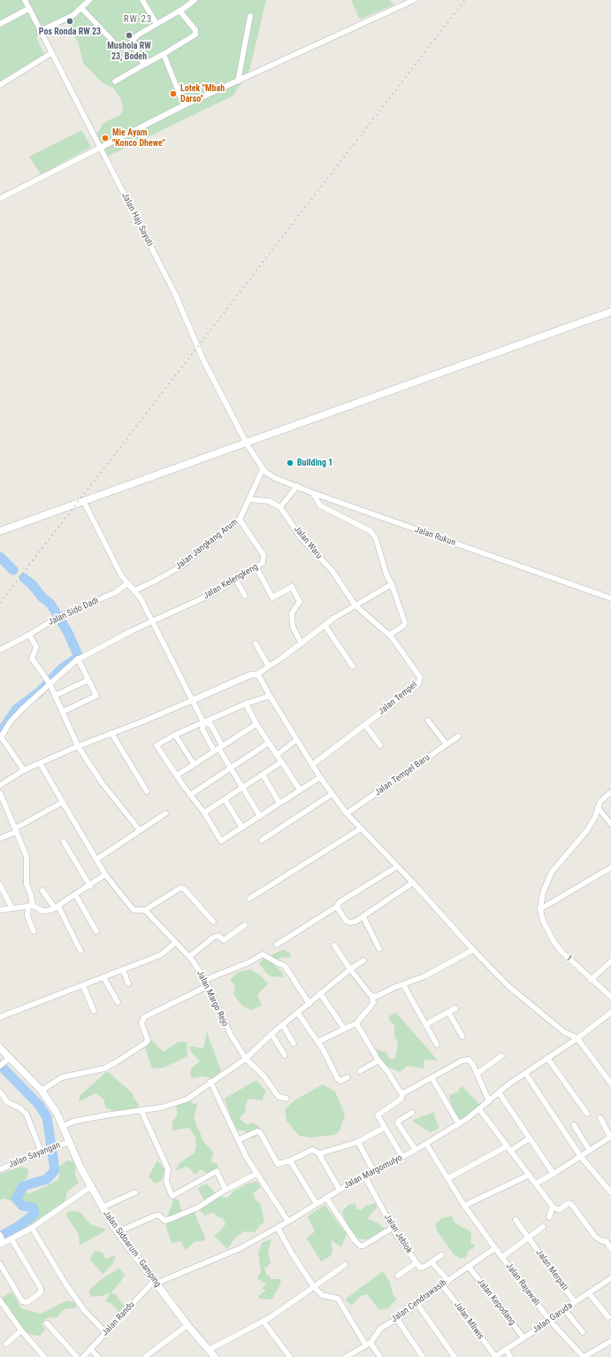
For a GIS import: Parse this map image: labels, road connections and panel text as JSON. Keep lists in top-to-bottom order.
{
  "streets": {
    "main road": ["Jalan Sidoarum - Gamping"],
    "street": [
      "Jalan Haji Sayuti",
      "Jalan Rukun",
      "Jalan Waru",
      "Jalan Jangkang Arum",
      "Jalan Kelengkeng",
      "Jalan Sido Dadi",
      "Jalan Tempel",
      "Jalan Tempel Baru",
      "1",
      "Jalan Margo Rejo",
      "Jalan Sayangan",
      "Jalan Margomulyo",
      "Jalan Jeblok",
      "Jalan Merpati",
      "Jalan Rajawali",
      "Jalan Cendrawasih",
      "Jalan Kepodang",
      "Jalan Garuda",
      "Jalan Randu",
      "Jalan Mliwis"
    ]
  },
  "crossings": [
    ["Jalan Rukun", "Jalan Jangkang Arum"],
    ["Jalan Waru", "Jalan Tempel"],
    ["Jalan Jangkang Arum", "Jalan Kelengkeng"],
    ["Jalan Sayangan", "Jalan Sidoarum - Gamping"],
    ["Jalan Margomulyo", "Jalan Jeblok"],
    ["Jalan Margomulyo", "Jalan Sidoarum - Gamping"],
    ["Jalan Margomulyo", "Jalan Rajawali"],
    ["Jalan Margomulyo", "Jalan Randu"],
    ["Jalan Sidoarum - Gamping", "Jalan Randu"],
    ["Jalan Merpati", "Jalan Garuda"],
    ["Jalan Rajawali", "Jalan Cendrawasih"],
    ["Jalan Rajawali", "Jalan Garuda"],
    ["Jalan Cendrawasih", "Jalan Kepodang"],
    ["Jalan Cendrawasih", "Jalan Mliwis"],
    ["Jalan Kepodang", "Jalan Garuda"],
    ["Jalan Garuda", "Jalan Mliwis"]
  ],
  "districts": ["RW 23"],
  "places": [
    "Pos Ronda RW 23",
    "Mushola RW 23, Bodeh",
    "Lotek \"Mbah Darso\"",
    "Mie Ayam \"Konco Dhewe\"",
    "Building 1"
  ]
}
